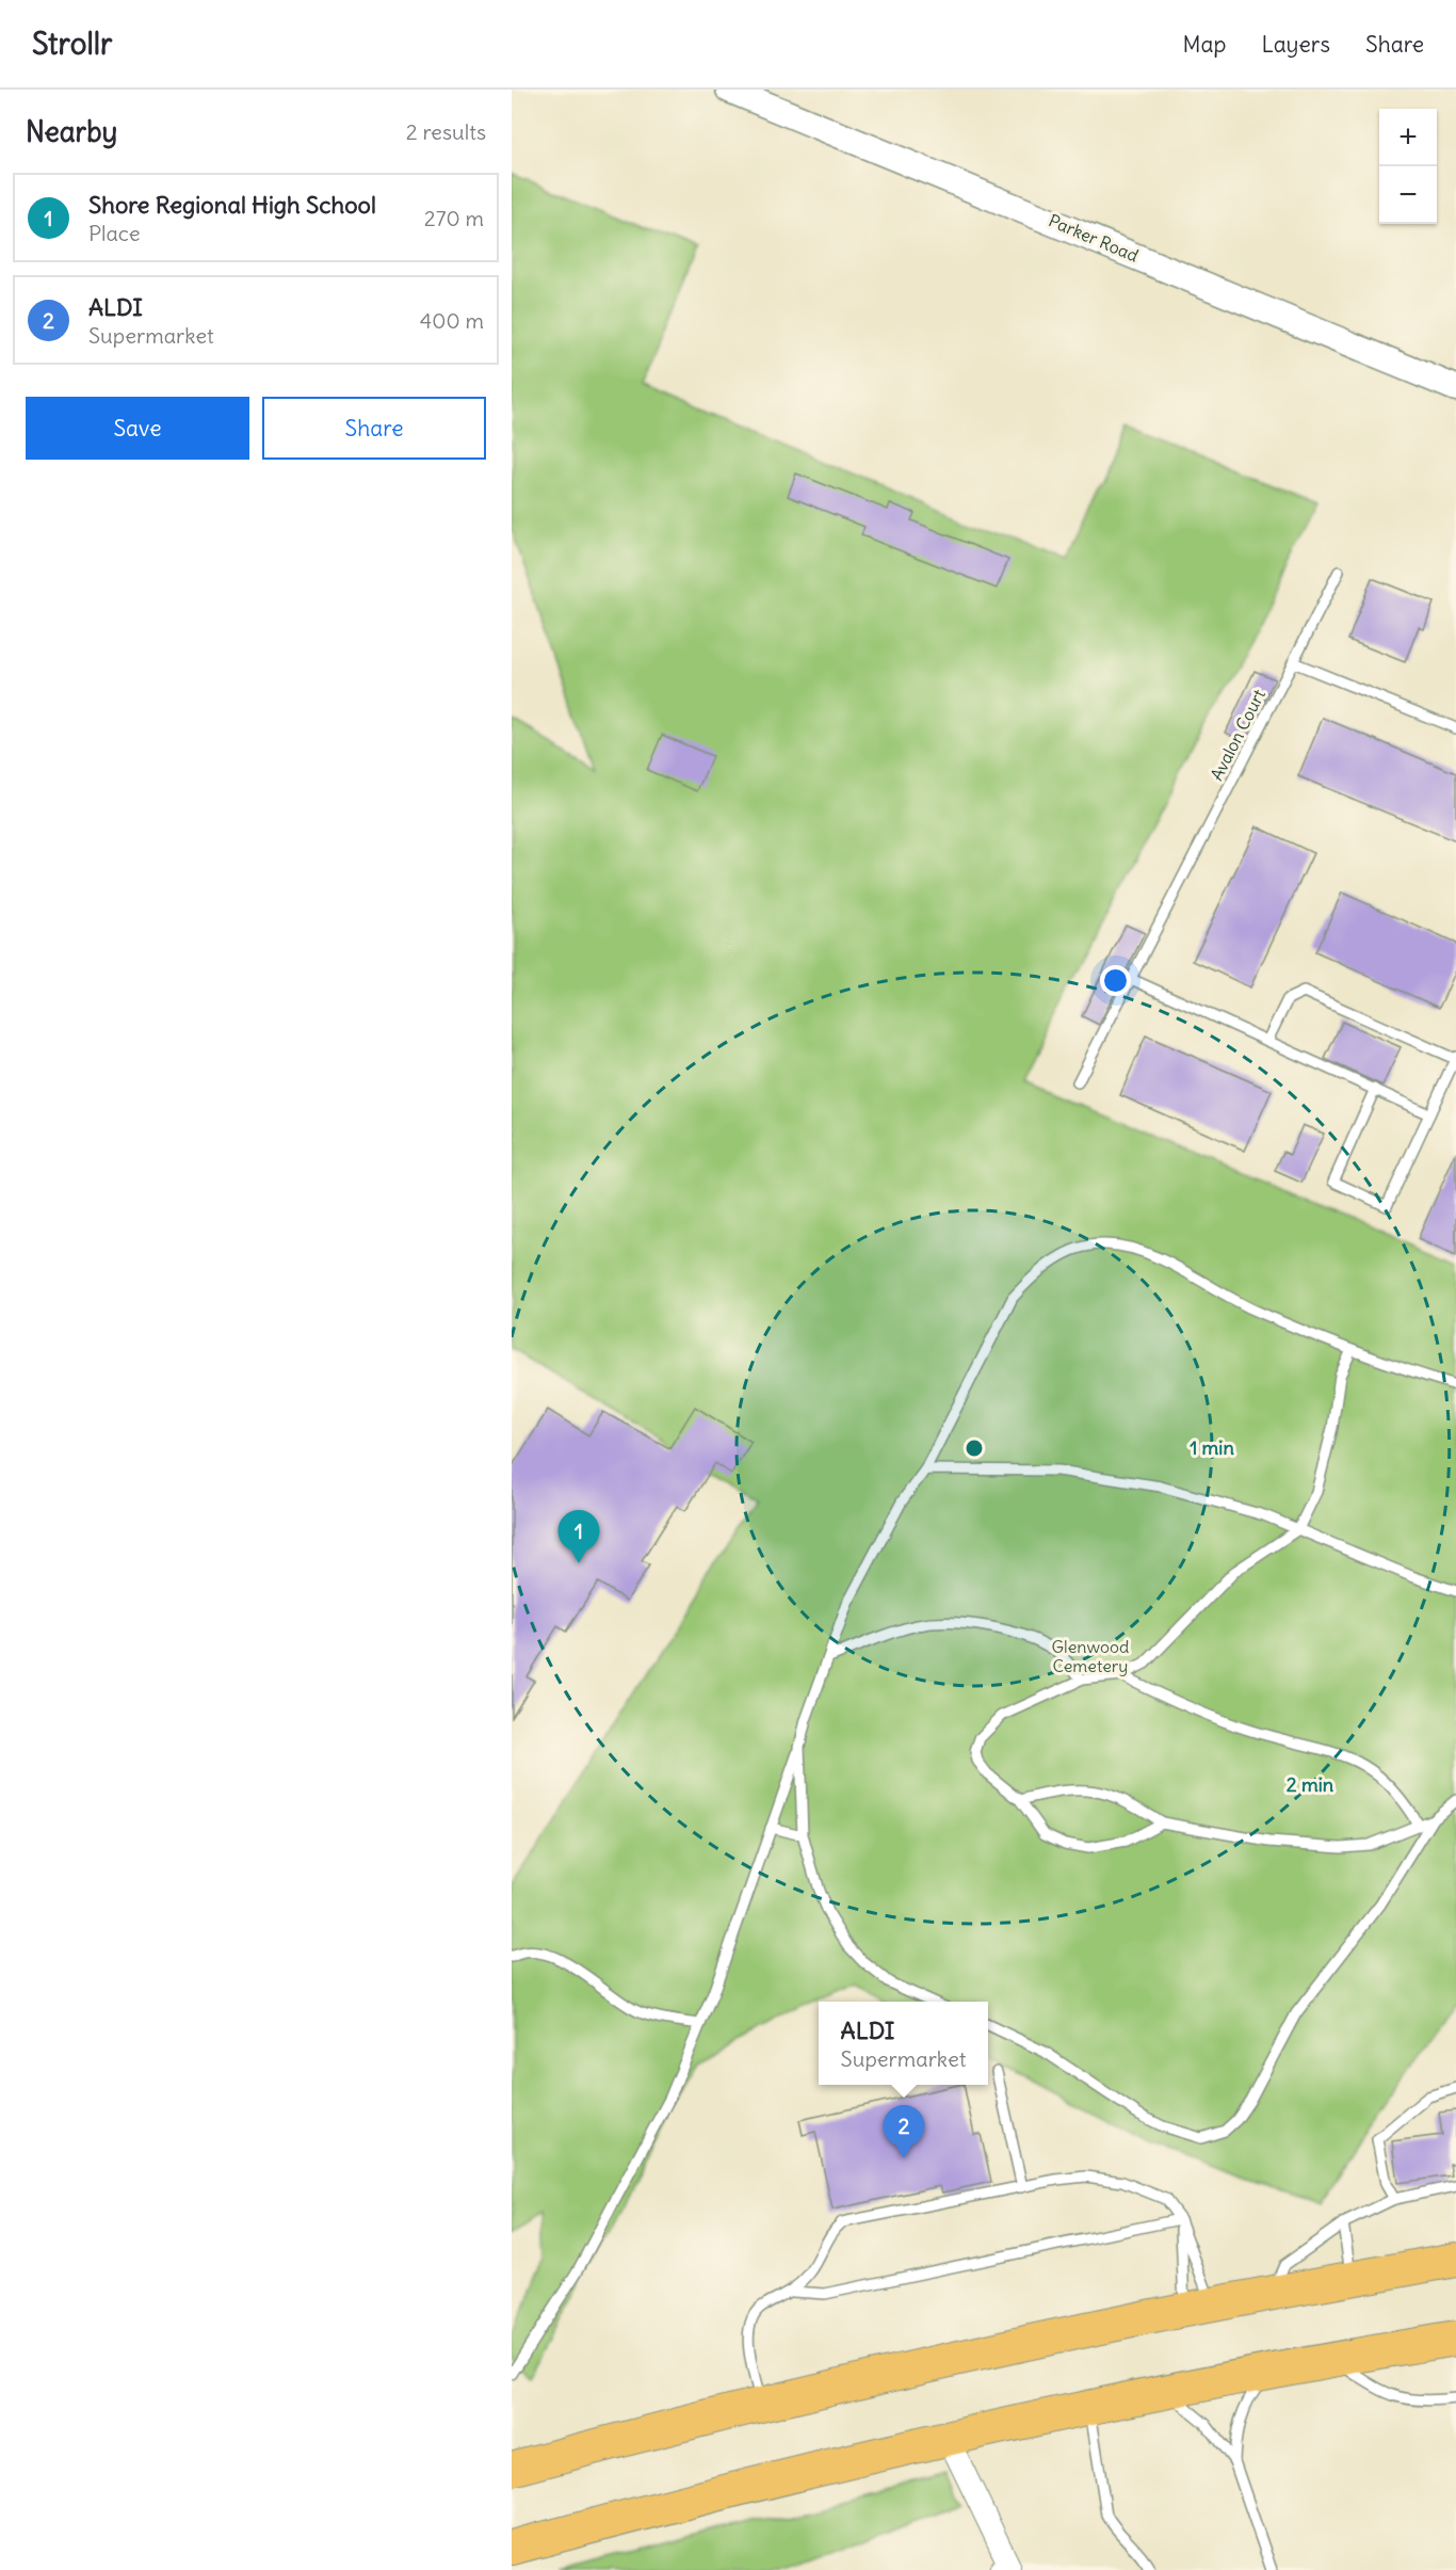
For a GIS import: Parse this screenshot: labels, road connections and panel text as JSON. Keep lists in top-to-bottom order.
{
  "streets": {
    "street": ["Parker Road"],
    "lane": ["Avalon Court"]
  },
  "parks": ["Glenwood Cemetery"],
  "page": {
    "header": "Strollr",
    "nav": ["Map", "Layers", "Share"],
    "heading": ["Nearby", "2 results"],
    "map_buttons": ["+", "−"],
    "list": [
      {
        "mark": "1",
        "name": "Shore Regional High School",
        "note": "Place",
        "value": "270 m"
      },
      {
        "mark": "2",
        "name": "ALDI",
        "note": "Supermarket",
        "value": "400 m"
      }
    ],
    "buttons": ["Save", "Share"],
    "pins": ["1", "2"],
    "popup": ["ALDI", "Supermarket"]
  },
  "rings": ["1 min", "2 min"]
}
